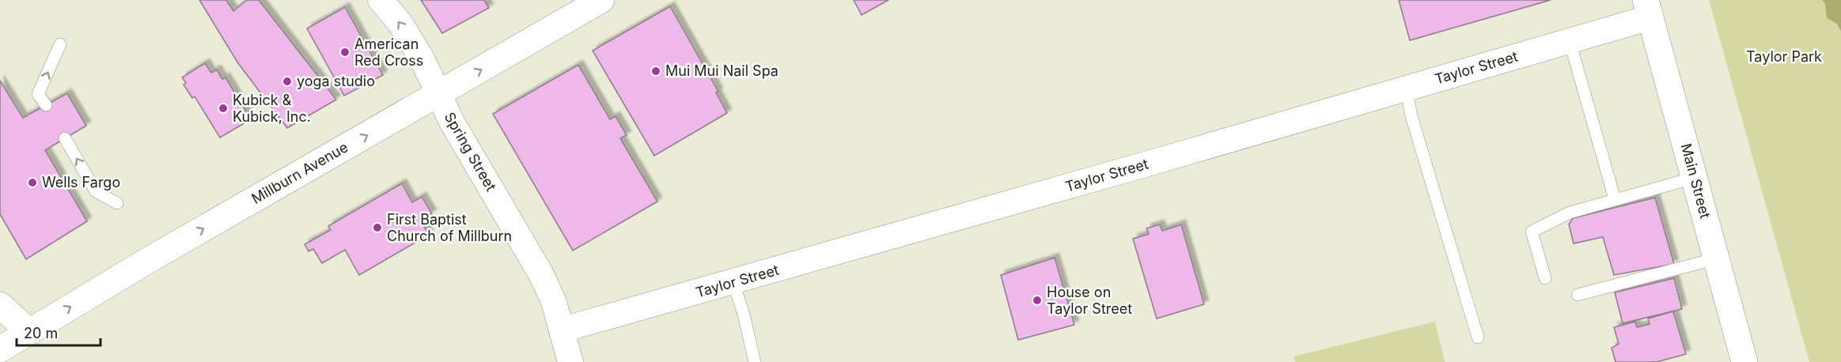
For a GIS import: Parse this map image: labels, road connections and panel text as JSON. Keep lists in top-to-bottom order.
{
  "streets": {
    "main road": ["Millburn Avenue", "Main Street"],
    "street": ["Taylor Street", "Spring Street"]
  },
  "crossings": [
    ["Taylor Street", "Spring Street"],
    ["Taylor Street", "Main Street"],
    ["Spring Street", "Millburn Avenue"]
  ],
  "one_way": ["Millburn Avenue"],
  "parks": ["Taylor Park"],
  "places": [
    "American Red Cross",
    "Mui Mui Nail Spa",
    "yoga studio",
    "Kubick & Kubick, Inc.",
    "Wells Fargo",
    "First Baptist Church of Millburn",
    "House on Taylor Street"
  ],
  "scale_bar": "20 m"
}
